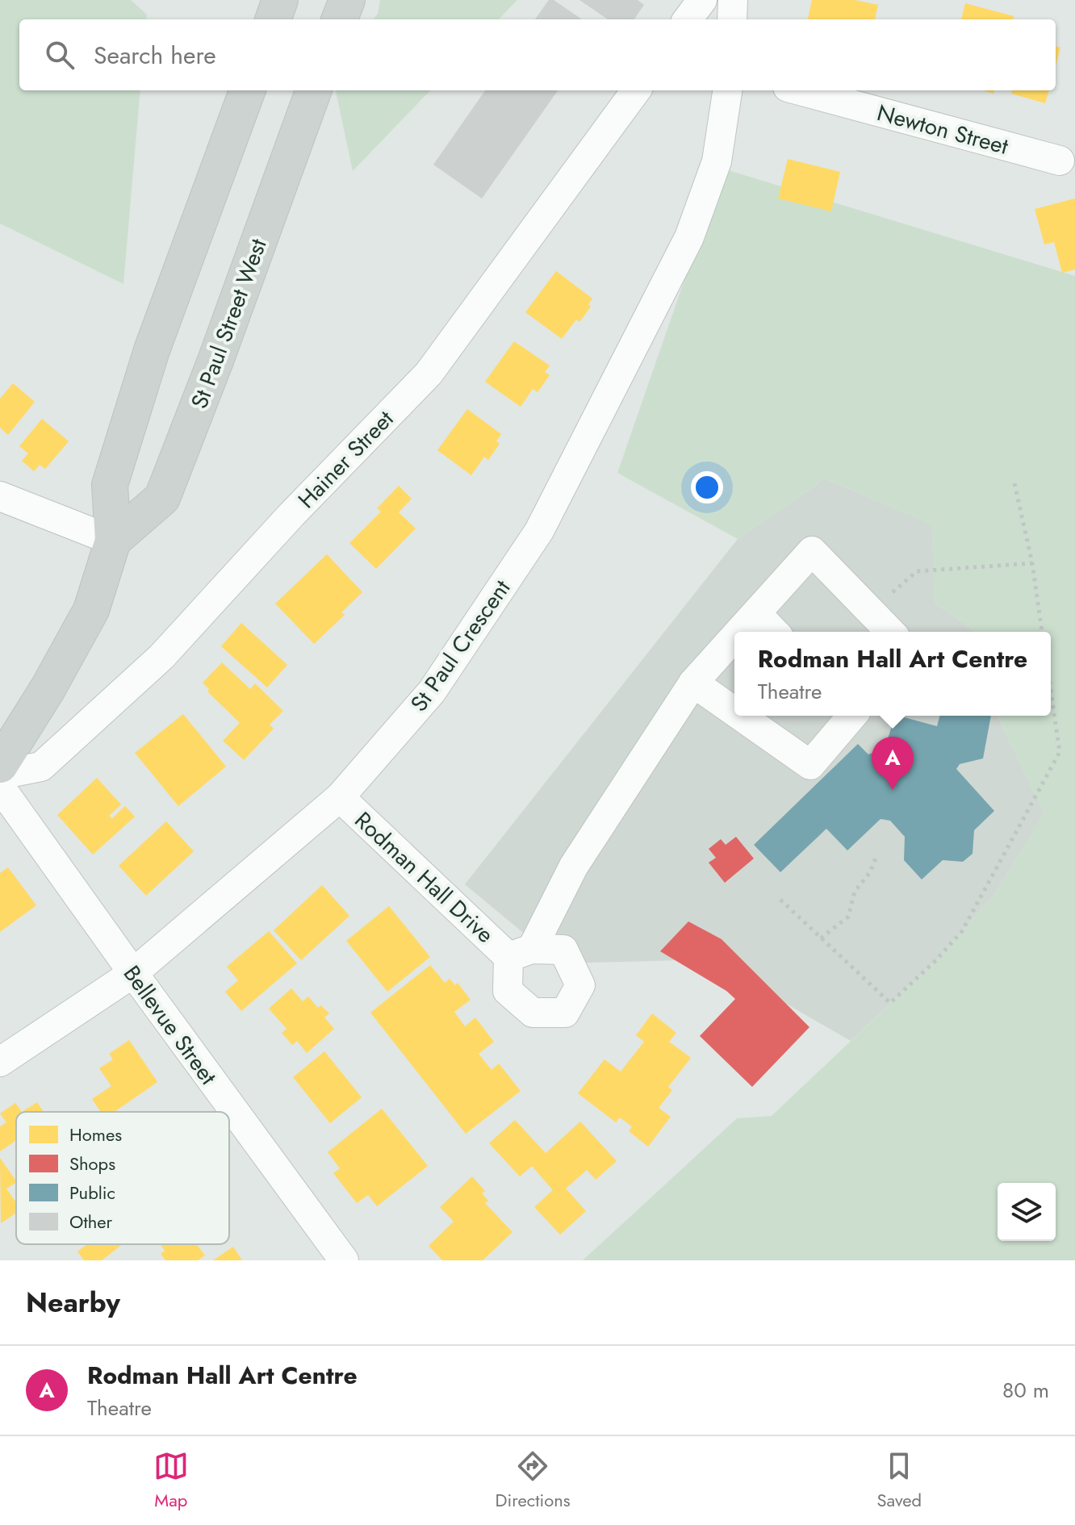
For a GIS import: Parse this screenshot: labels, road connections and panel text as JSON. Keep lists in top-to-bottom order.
{
  "streets": {
    "main road": ["St Paul Street West"],
    "street": [
      "Newton Street",
      "Hainer Street",
      "St Paul Crescent",
      "Rodman Hall Drive",
      "Bellevue Street"
    ]
  },
  "crossings": [
    ["St Paul Crescent", "Rodman Hall Drive"],
    ["St Paul Crescent", "Bellevue Street"]
  ],
  "legend": [
    "Homes",
    "Shops",
    "Public",
    "Other"
  ],
  "page": {
    "search": "Search here",
    "popup": ["Rodman Hall Art Centre", "Theatre"],
    "pins": "A",
    "heading": "Nearby",
    "list": [
      {
        "mark": "A",
        "name": "Rodman Hall Art Centre",
        "note": "Theatre",
        "value": "80 m"
      }
    ],
    "nav": ["Map", "Directions", "Saved"]
  }
}
